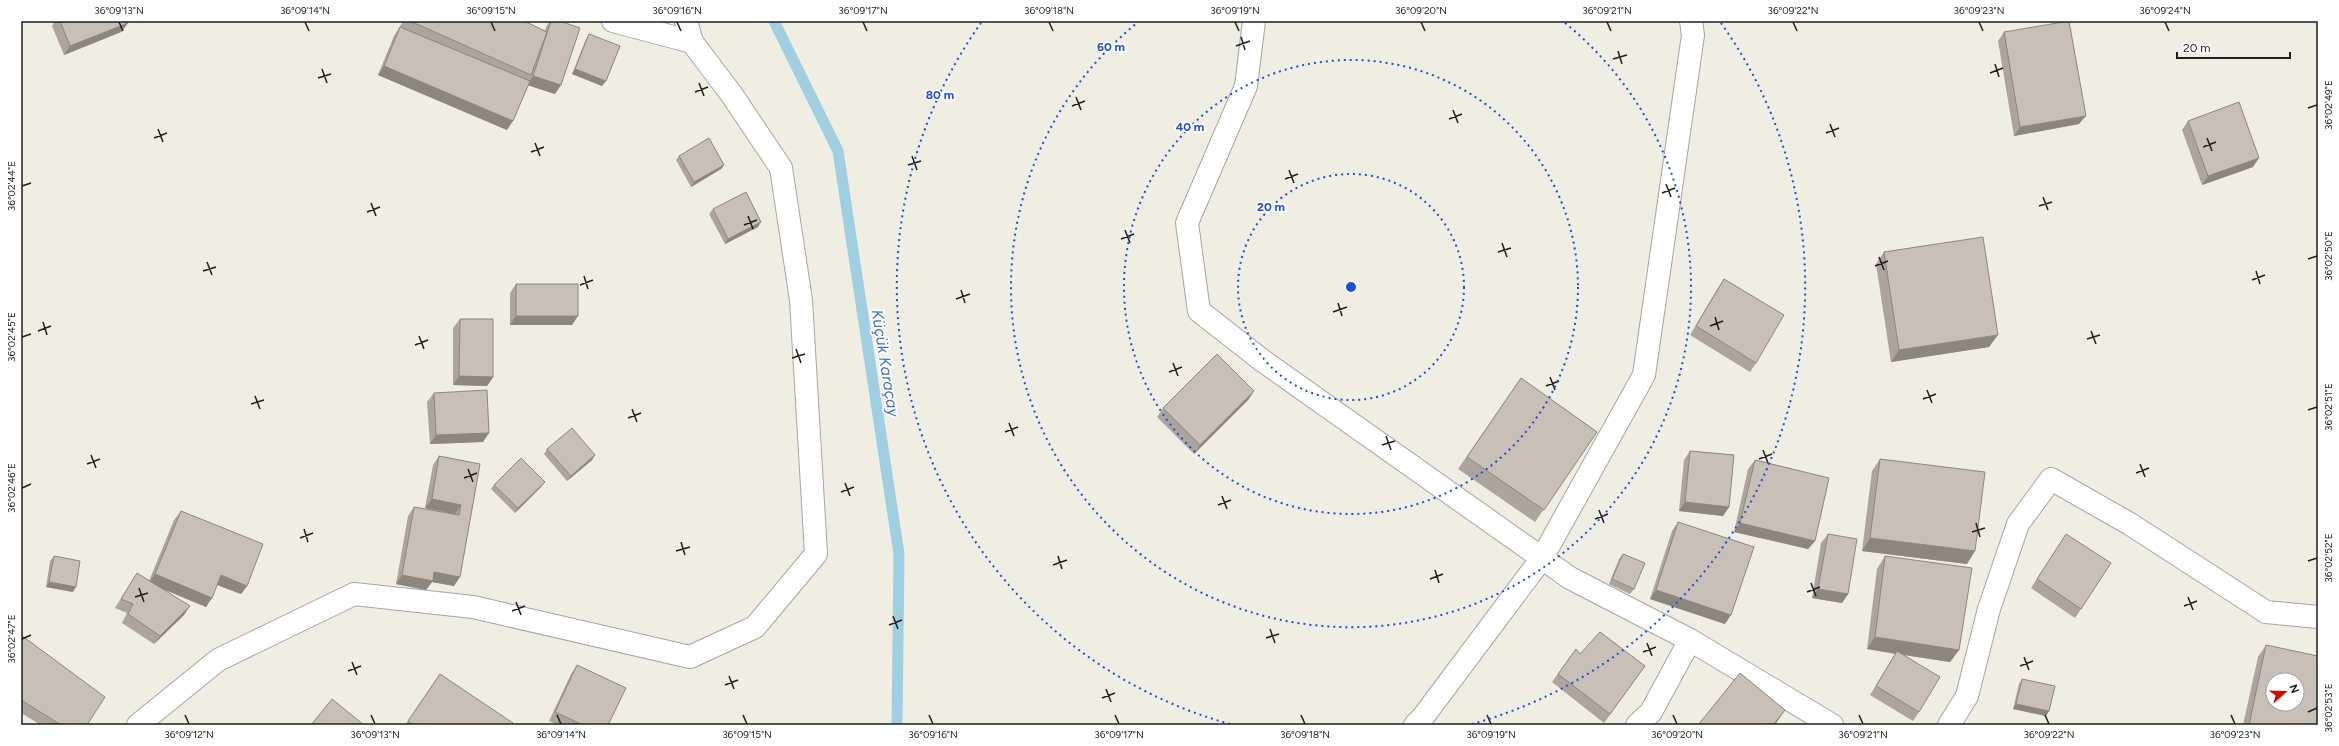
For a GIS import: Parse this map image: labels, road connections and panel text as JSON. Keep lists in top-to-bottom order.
{
  "water": ["Küçük Karaçay"],
  "scale_bar": "20 m",
  "north": "right",
  "coordinates": [
    "36°09'13\"N",
    "36°09'14\"N",
    "36°09'15\"N",
    "36°09'16\"N",
    "36°09'17\"N",
    "36°09'18\"N",
    "36°09'19\"N",
    "36°09'20\"N",
    "36°09'21\"N",
    "36°09'22\"N",
    "36°09'23\"N",
    "36°09'24\"N",
    "36°02'49\"E",
    "36°02'44\"E",
    "36°02'50\"E",
    "36°02'45\"E",
    "36°02'51\"E",
    "36°02'46\"E",
    "36°02'52\"E",
    "36°02'47\"E",
    "36°02'53\"E",
    "36°09'12\"N"
  ],
  "rings": [
    "60 m",
    "80 m",
    "40 m",
    "20 m"
  ]
}
